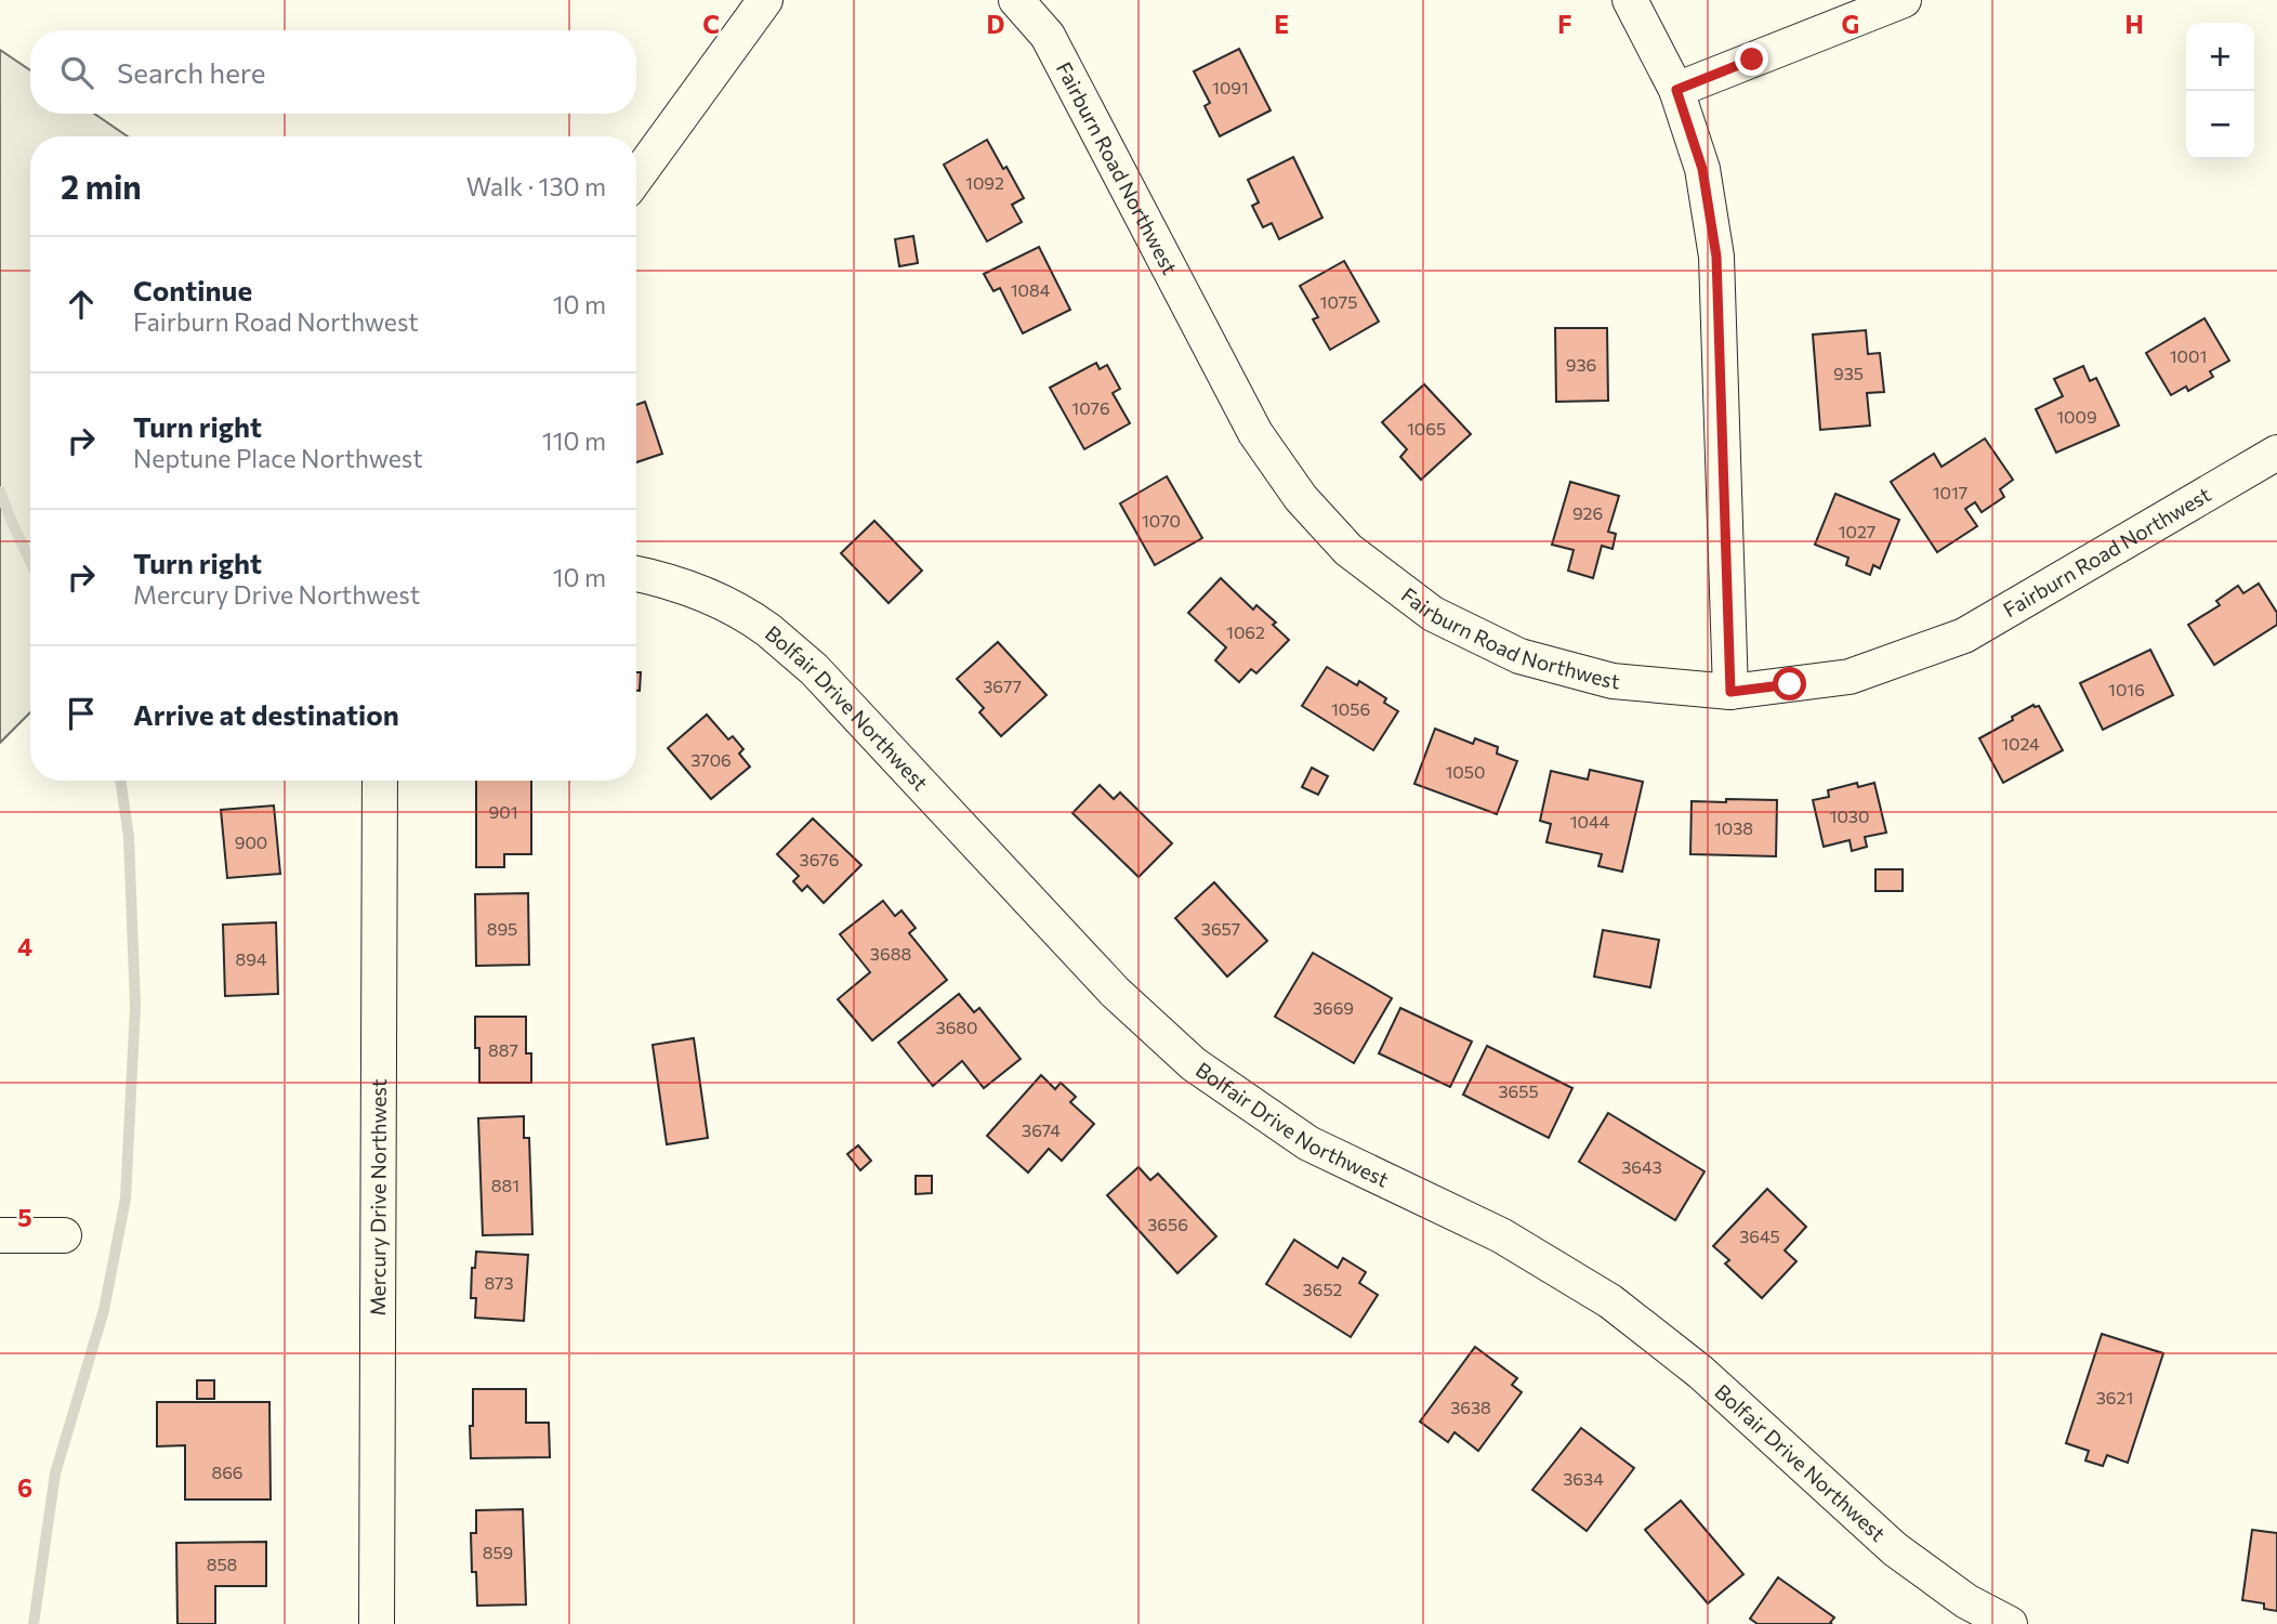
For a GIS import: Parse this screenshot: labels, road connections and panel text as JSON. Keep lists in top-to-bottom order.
{
  "streets": {
    "street": ["Fairburn Road Northwest", "Bolfair Drive Northwest", "Mercury Drive Northwest"]
  },
  "house_numbers": [
    "1091",
    "1092",
    "1084",
    "1075",
    "1001",
    "936",
    "935",
    "1076",
    "1009",
    "1065",
    "1017",
    "926",
    "1070",
    "1027",
    "1062",
    "3677",
    "1016",
    "1056",
    "1024",
    "3706",
    "1050",
    "901",
    "1030",
    "1044",
    "1038",
    "900",
    "3676",
    "895",
    "3657",
    "3688",
    "894",
    "3669",
    "3680",
    "887",
    "3655",
    "3674",
    "3643",
    "881",
    "3656",
    "3645",
    "873",
    "3652",
    "3621",
    "3638",
    "866",
    "3634",
    "859",
    "858"
  ],
  "page": {
    "map_buttons": ["+", "−"],
    "search": "Search here",
    "heading": ["2 min", "Walk · 130 m"],
    "list": [
      ["Continue", "Fairburn Road Northwest", "10 m"],
      ["Turn right", "Neptune Place Northwest", "110 m"],
      ["Turn right", "Mercury Drive Northwest", "10 m"],
      "Arrive at destination"
    ]
  },
  "grid": {
    "columns": [
      "C",
      "D",
      "E",
      "F",
      "G",
      "H"
    ],
    "rows": ["4", "5", "6"]
  }
}
